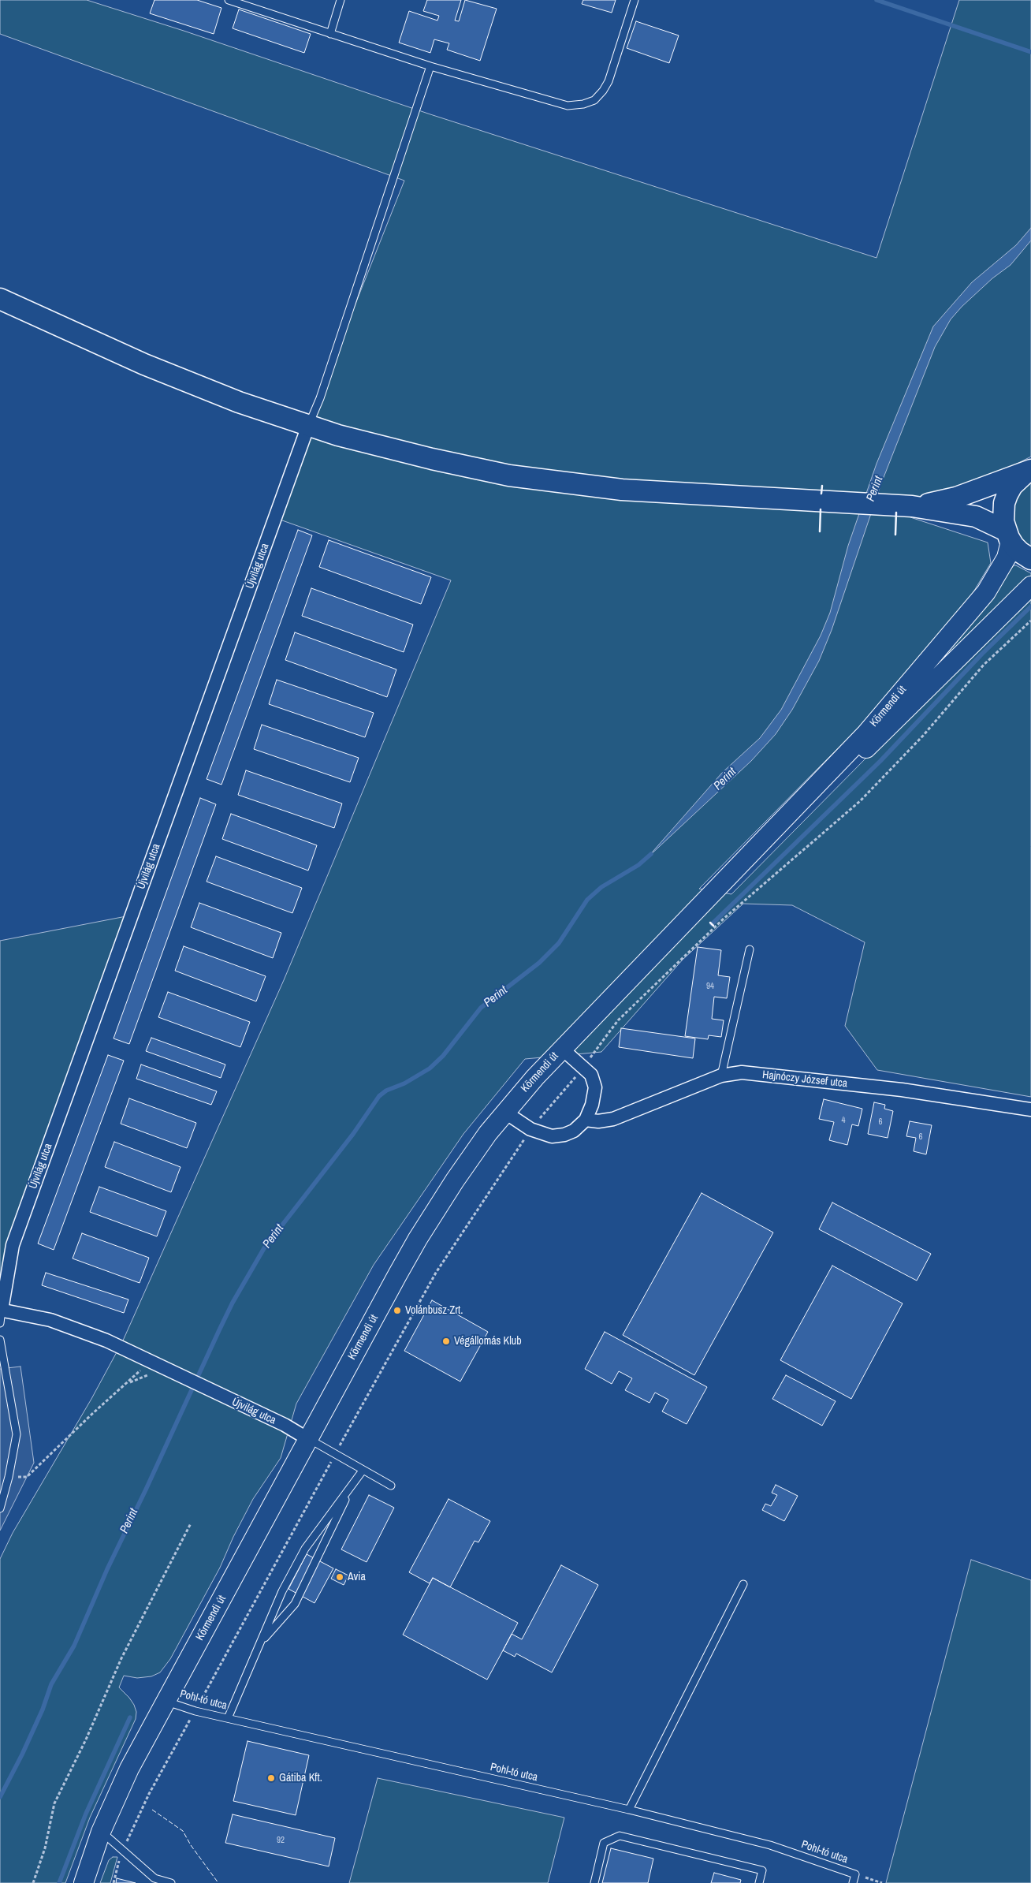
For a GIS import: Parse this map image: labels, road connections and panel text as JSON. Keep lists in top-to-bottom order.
{
  "streets": {
    "street": ["Újvilág utca", "Körmendi út", "Hajnóczy József utca"],
    "lane": ["Pohl-tó utca"]
  },
  "crossings": [
    ["Újvilág utca", "Körmendi út"],
    ["Körmendi út", "Pohl-tó utca"]
  ],
  "water": ["Perint"],
  "places": [
    "Volánbusz Zrt.",
    "Végállomás Klub",
    "Avia",
    "Gátiba Kft."
  ],
  "house_numbers": [
    "94",
    "4",
    "6",
    "6",
    "92"
  ]
}
